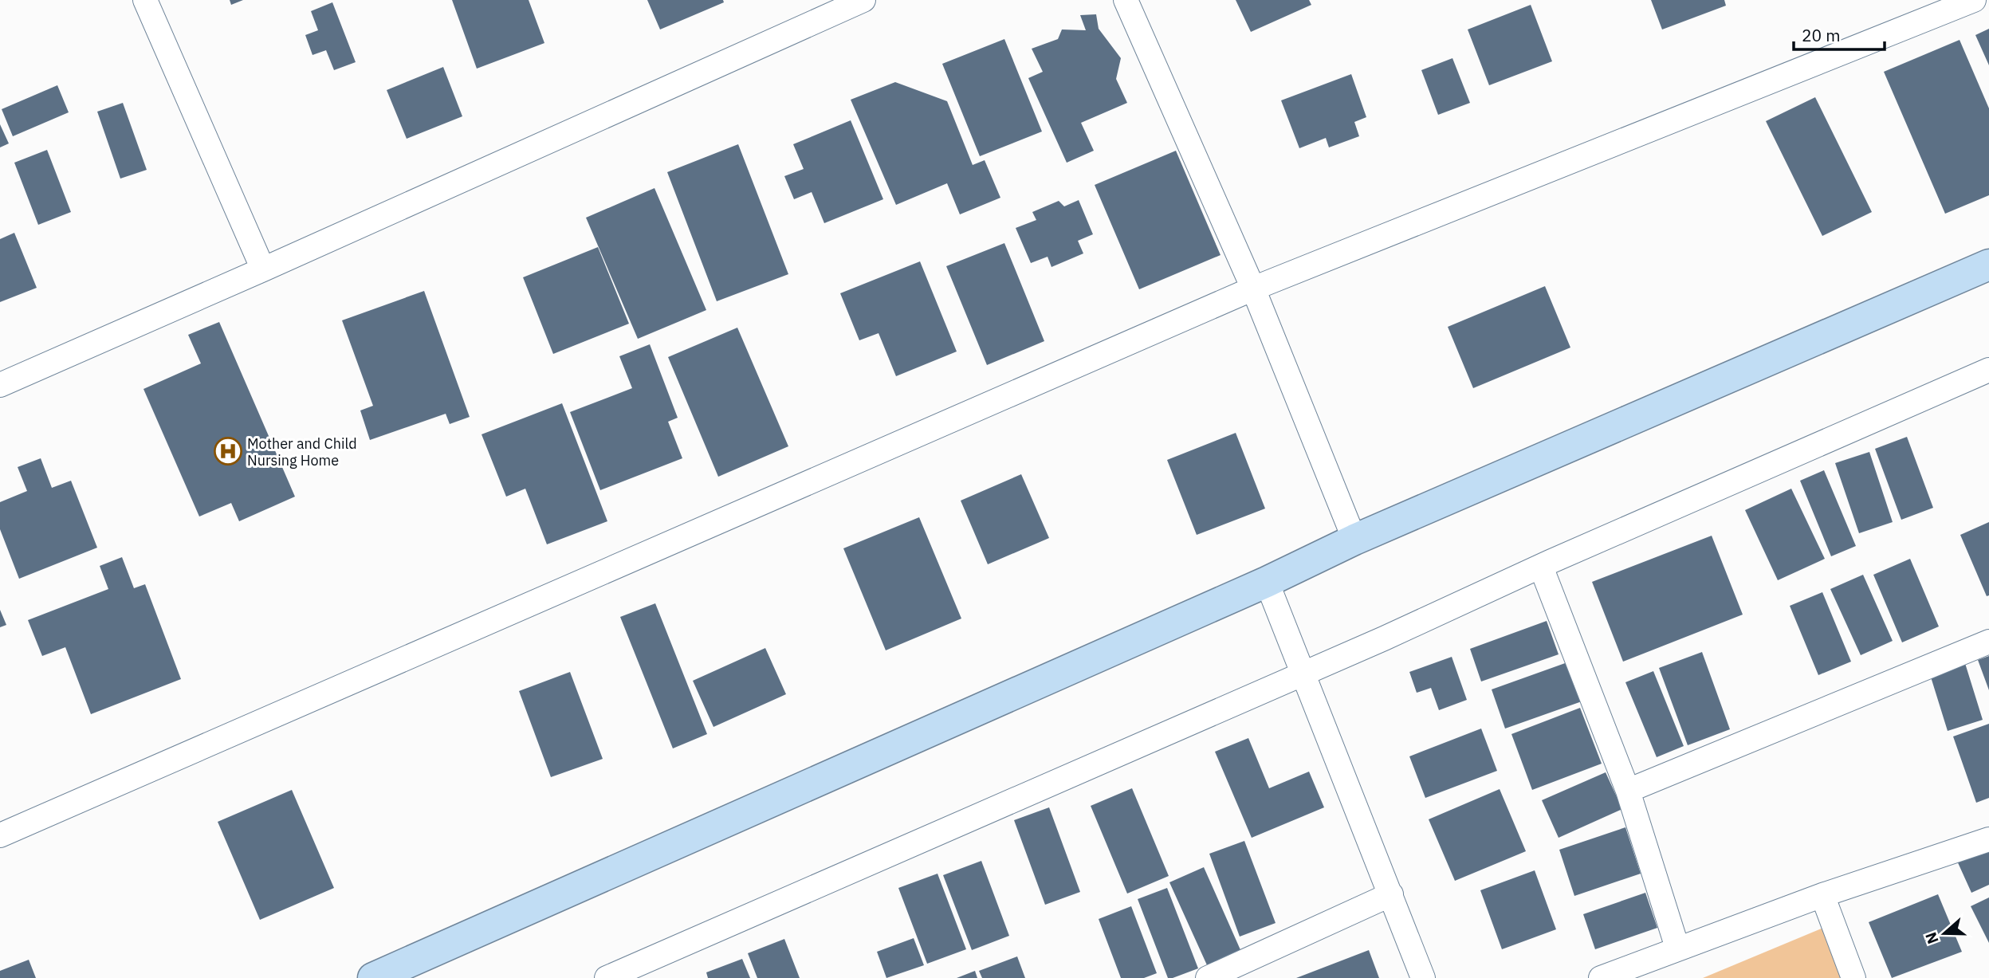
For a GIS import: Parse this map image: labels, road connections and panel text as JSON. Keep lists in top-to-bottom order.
{
  "places": {
    "hospital": ["Mother and Child Nursing Home"]
  },
  "scale_bar": "20 m",
  "north": "left"
}
